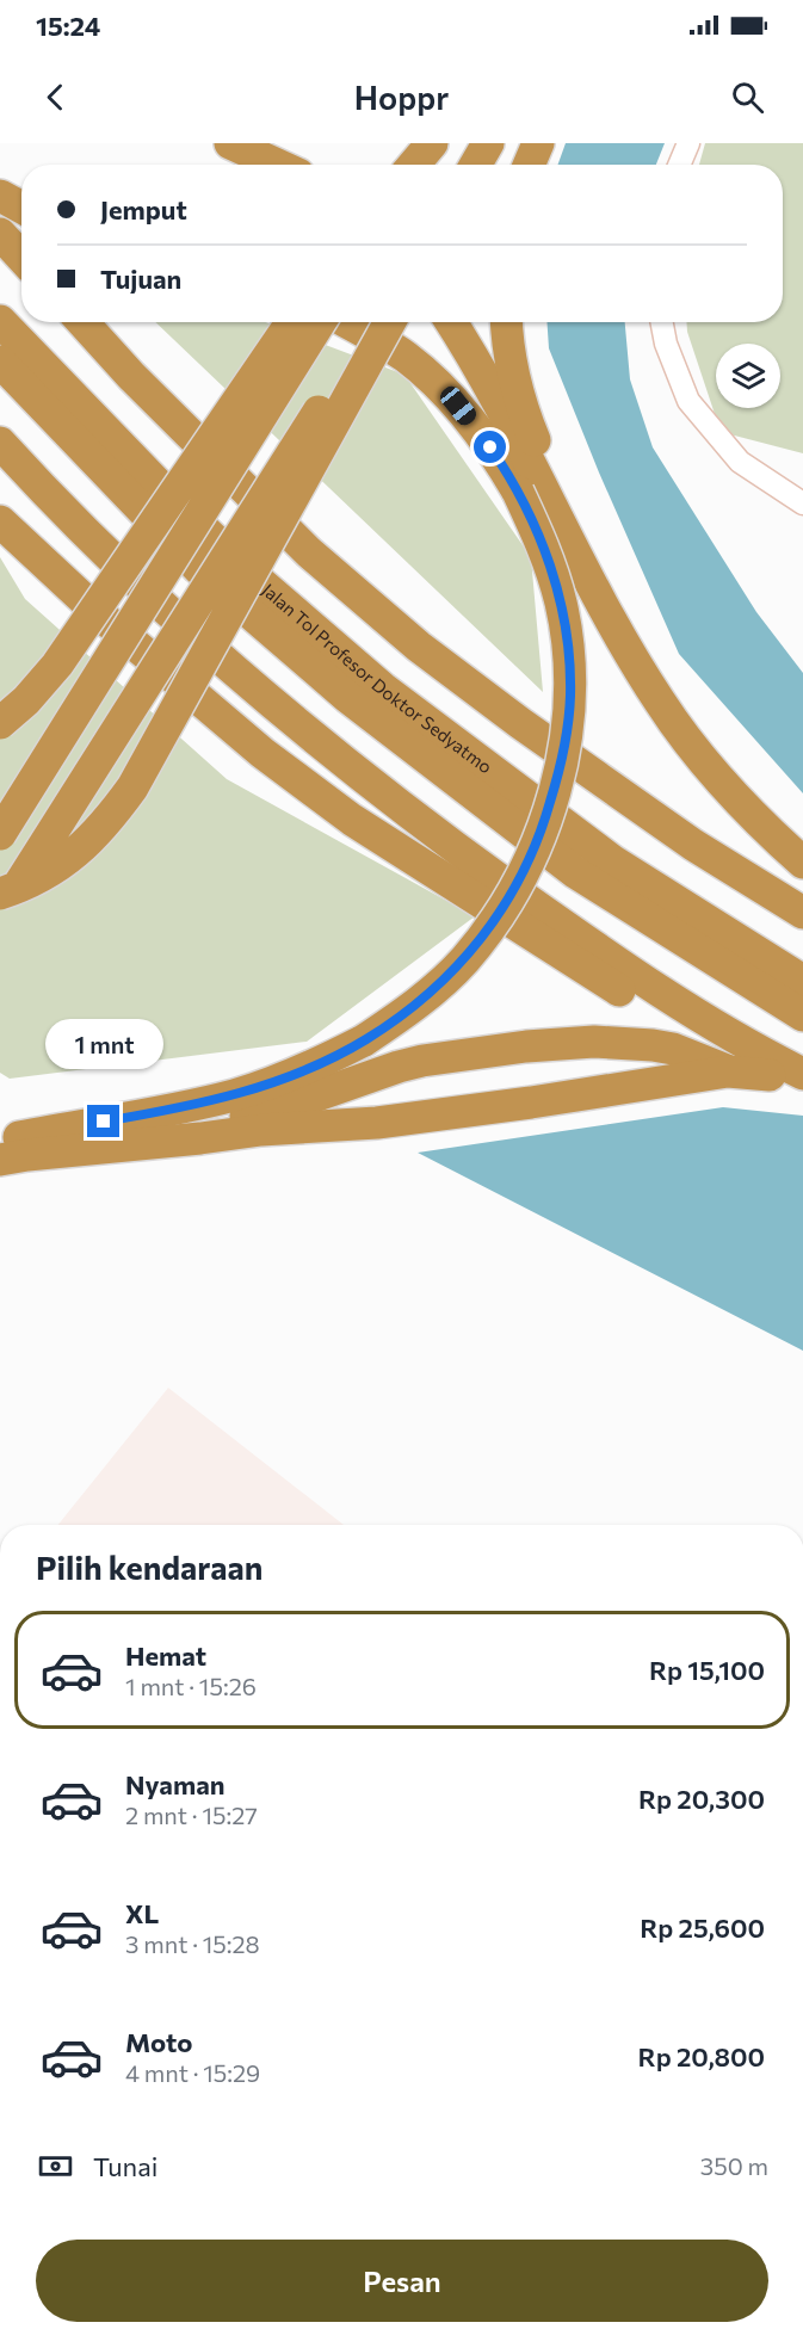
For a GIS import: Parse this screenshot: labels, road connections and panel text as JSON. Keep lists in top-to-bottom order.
{
  "streets": {
    "highway": ["Jalan Tol Profesor Doktor Sedyatmo"]
  },
  "page": {
    "status": "15:24",
    "header": "Hoppr",
    "banner": ["Jemput", "Tujuan"],
    "bubble": "1 mnt",
    "heading": "Pilih kendaraan",
    "list": [
      {
        "name": "Hemat",
        "note": "1 mnt · 15:26",
        "value": "Rp 15,100"
      },
      {
        "name": "Nyaman",
        "note": "2 mnt · 15:27",
        "value": "Rp 20,300"
      },
      {
        "name": "XL",
        "note": "3 mnt · 15:28",
        "value": "Rp 25,600"
      },
      {
        "name": "Moto",
        "note": "4 mnt · 15:29",
        "value": "Rp 20,800"
      }
    ],
    "pay": ["Tunai", "350 m"],
    "buttons": "Pesan"
  }
}
